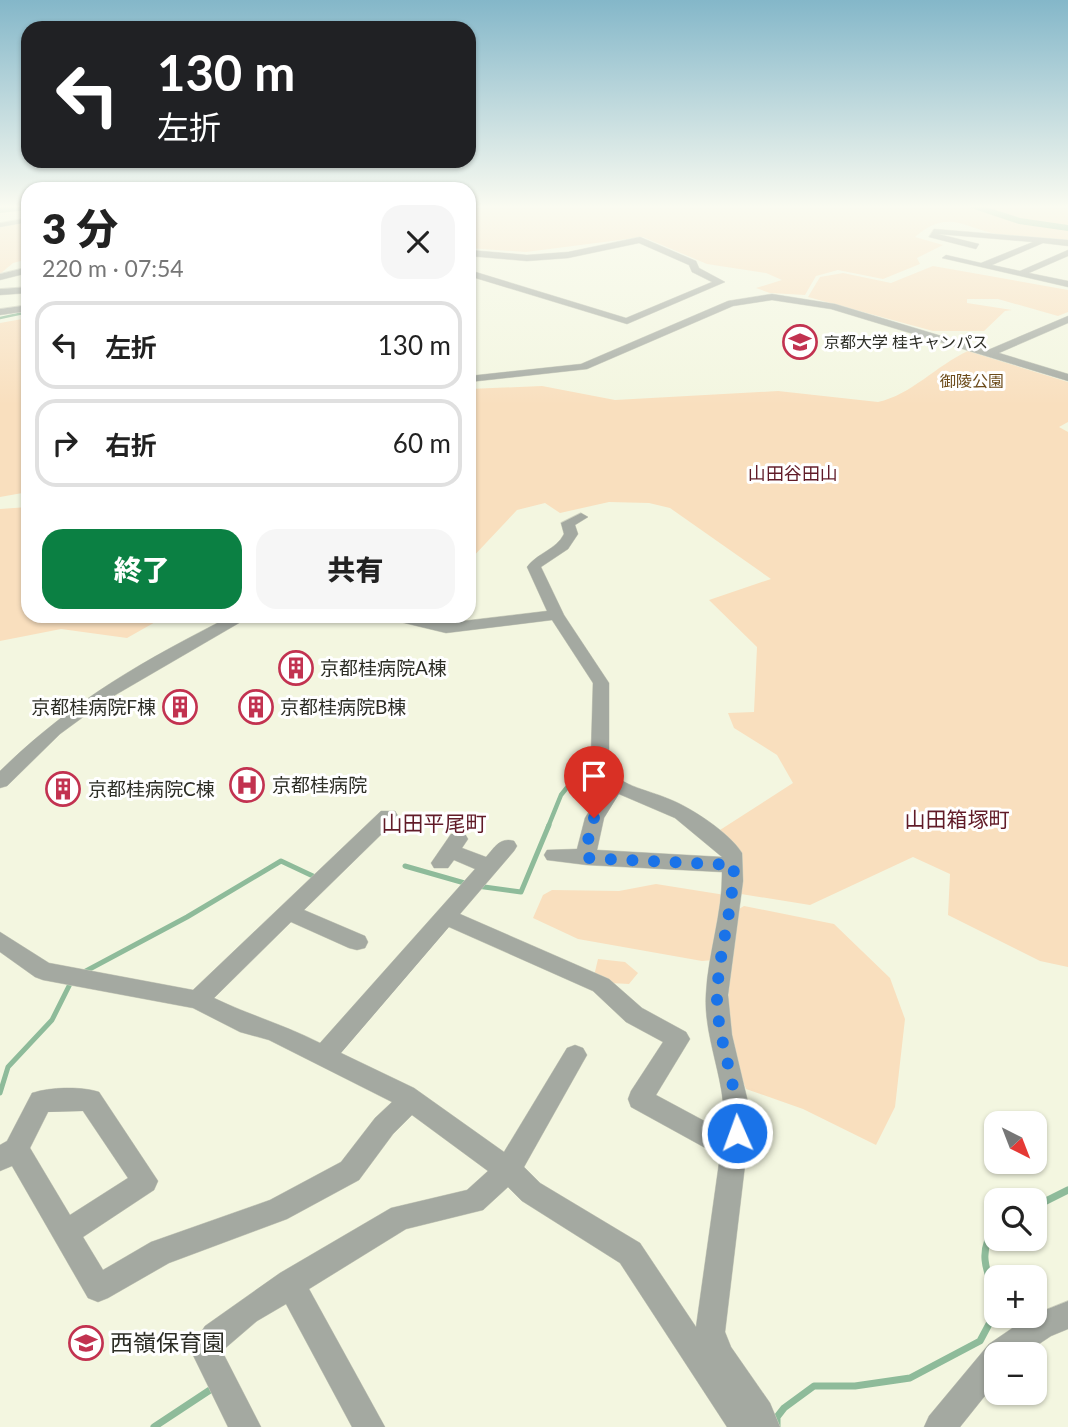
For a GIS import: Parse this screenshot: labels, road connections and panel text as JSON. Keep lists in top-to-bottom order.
{
  "districts": ["山田谷田山", "山田箱塚町", "山田平尾町"],
  "parks": ["御陵公園"],
  "places": {
    "school or university": ["京都大学 桂キャンパス", "西嶺保育園"],
    "building": [
      "京都桂病院A棟",
      "京都桂病院F棟",
      "京都桂病院B棟",
      "京都桂病院C棟"
    ],
    "hospital": ["京都桂病院"]
  },
  "north": "bottom right",
  "page": {
    "turn": ["130 m", "左折"],
    "heading": ["3 分", "220 m · 07:54"],
    "list": [
      {
        "name": "左折",
        "value": "130 m"
      },
      {
        "name": "右折",
        "value": "60 m"
      }
    ],
    "buttons": ["終了", "共有"],
    "map_buttons": ["+", "−"]
  }
}
